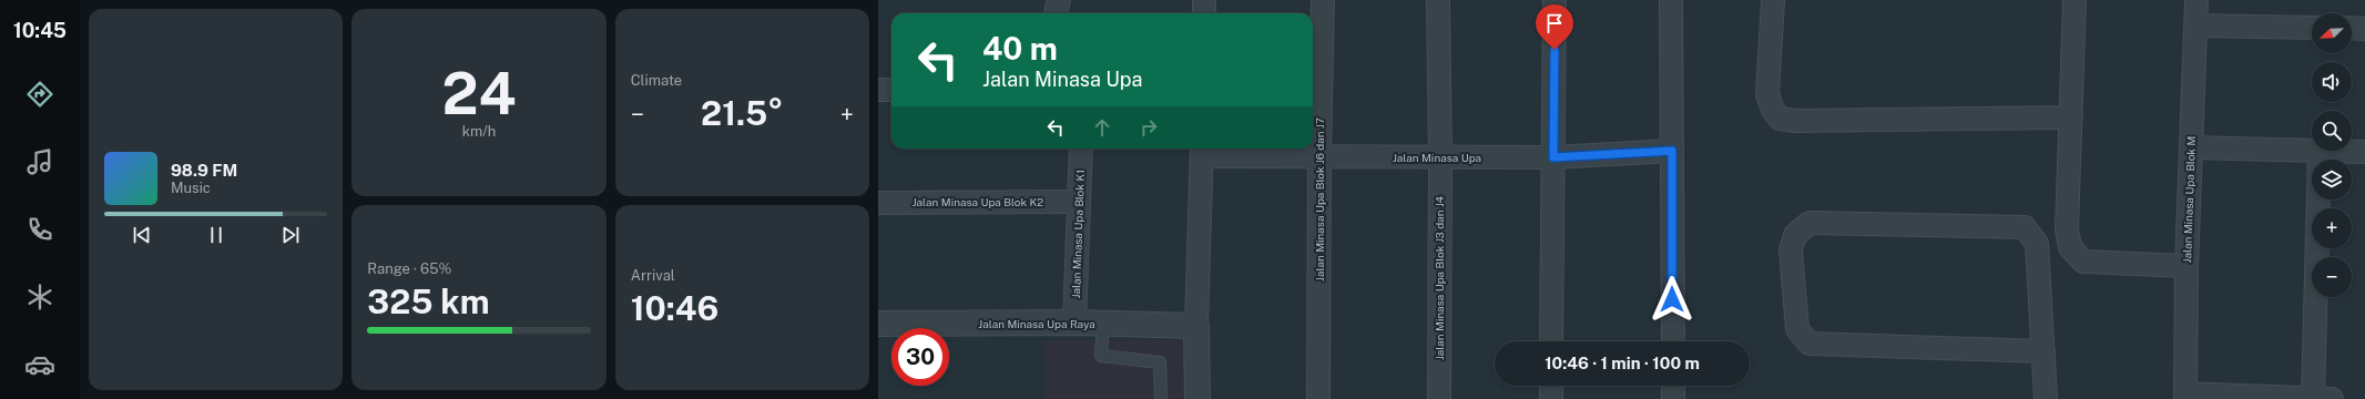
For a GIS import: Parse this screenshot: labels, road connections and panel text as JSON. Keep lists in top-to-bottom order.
{
  "streets": {
    "street": [
      "Jalan Minasa Upa",
      "Jalan Minasa Upa Blok J6 dan J7",
      "Jalan Minasa Upa Blok M",
      "Jalan Minasa Upa Blok K2",
      "Jalan Minasa Upa Blok K1",
      "Jalan Minasa Upa Blok J3 dan J4",
      "Jalan Minasa Upa Raya"
    ]
  },
  "crossings": [
    ["Jalan Minasa Upa", "Jalan Minasa Upa Blok J6 dan J7"],
    ["Jalan Minasa Upa", "Jalan Minasa Upa Blok J3 dan J4"],
    ["Jalan Minasa Upa Blok K2", "Jalan Minasa Upa Blok K1"],
    ["Jalan Minasa Upa Blok K1", "Jalan Minasa Upa Raya"]
  ],
  "north": "bottom left",
  "page": {
    "tabs": "10:45",
    "tile": [
      ["24", "km/h"],
      "Climate",
      ["Range · 65%", "325 km"],
      ["Arrival", "10:46"]
    ],
    "map_buttons": ["+", "−"],
    "turn": ["40 m", "Jalan Minasa Upa"],
    "heat": ["−", "21.5°", "+"],
    "song": ["98.9 FM", "Music"],
    "limit": "30",
    "trip": "10:46 · 1 min · 100 m"
  }
}
